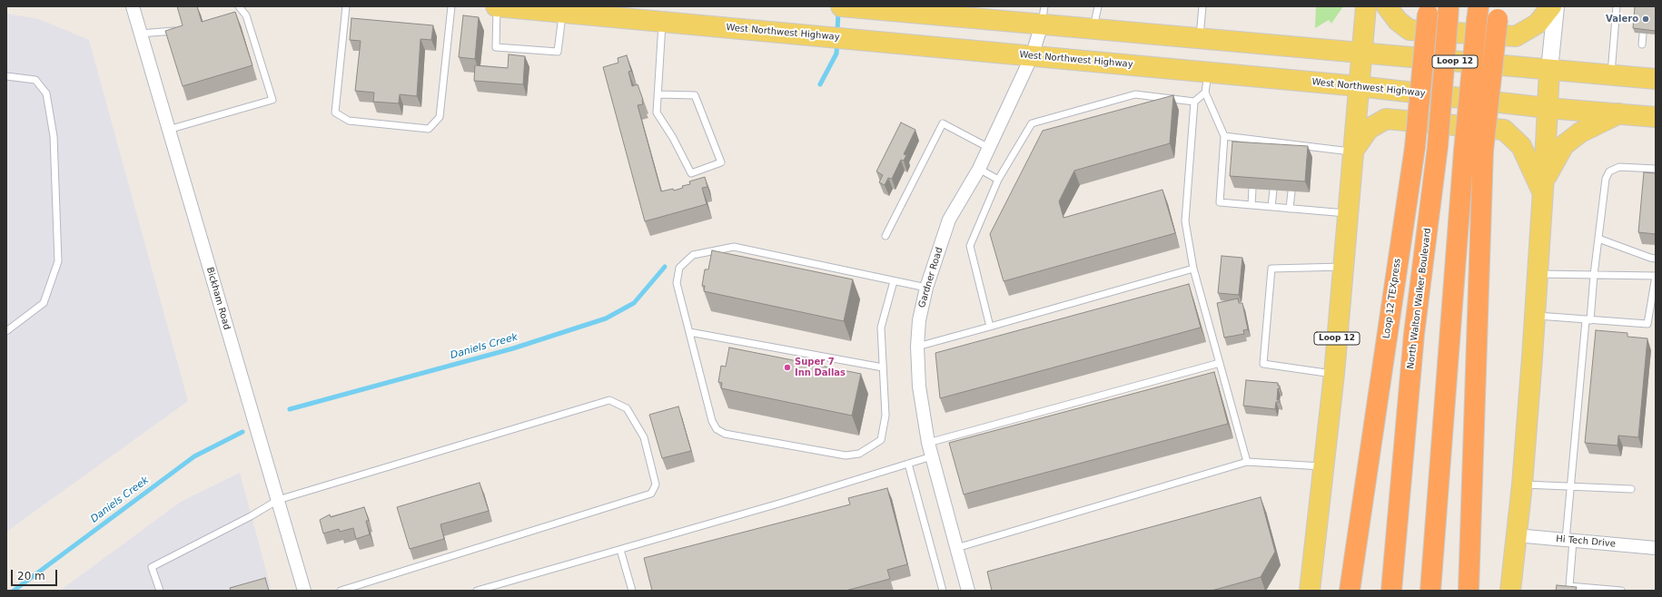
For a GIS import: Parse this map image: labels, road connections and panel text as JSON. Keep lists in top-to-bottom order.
{
  "streets": {
    "highway": ["Loop 12 TEXpress", "North Walton Walker Boulevard"],
    "main road": ["West Northwest Highway", "Loop 12"],
    "street": ["Gardner Road", "Bickham Road", "Hi Tech Drive"]
  },
  "crossings": [
    ["West Northwest Highway", "Loop 12"],
    ["West Northwest Highway", "Gardner Road"]
  ],
  "water": ["Daniels Creek"],
  "places": ["Valero", "Super 7 Inn Dallas"],
  "scale_bar": "20 m"
}
